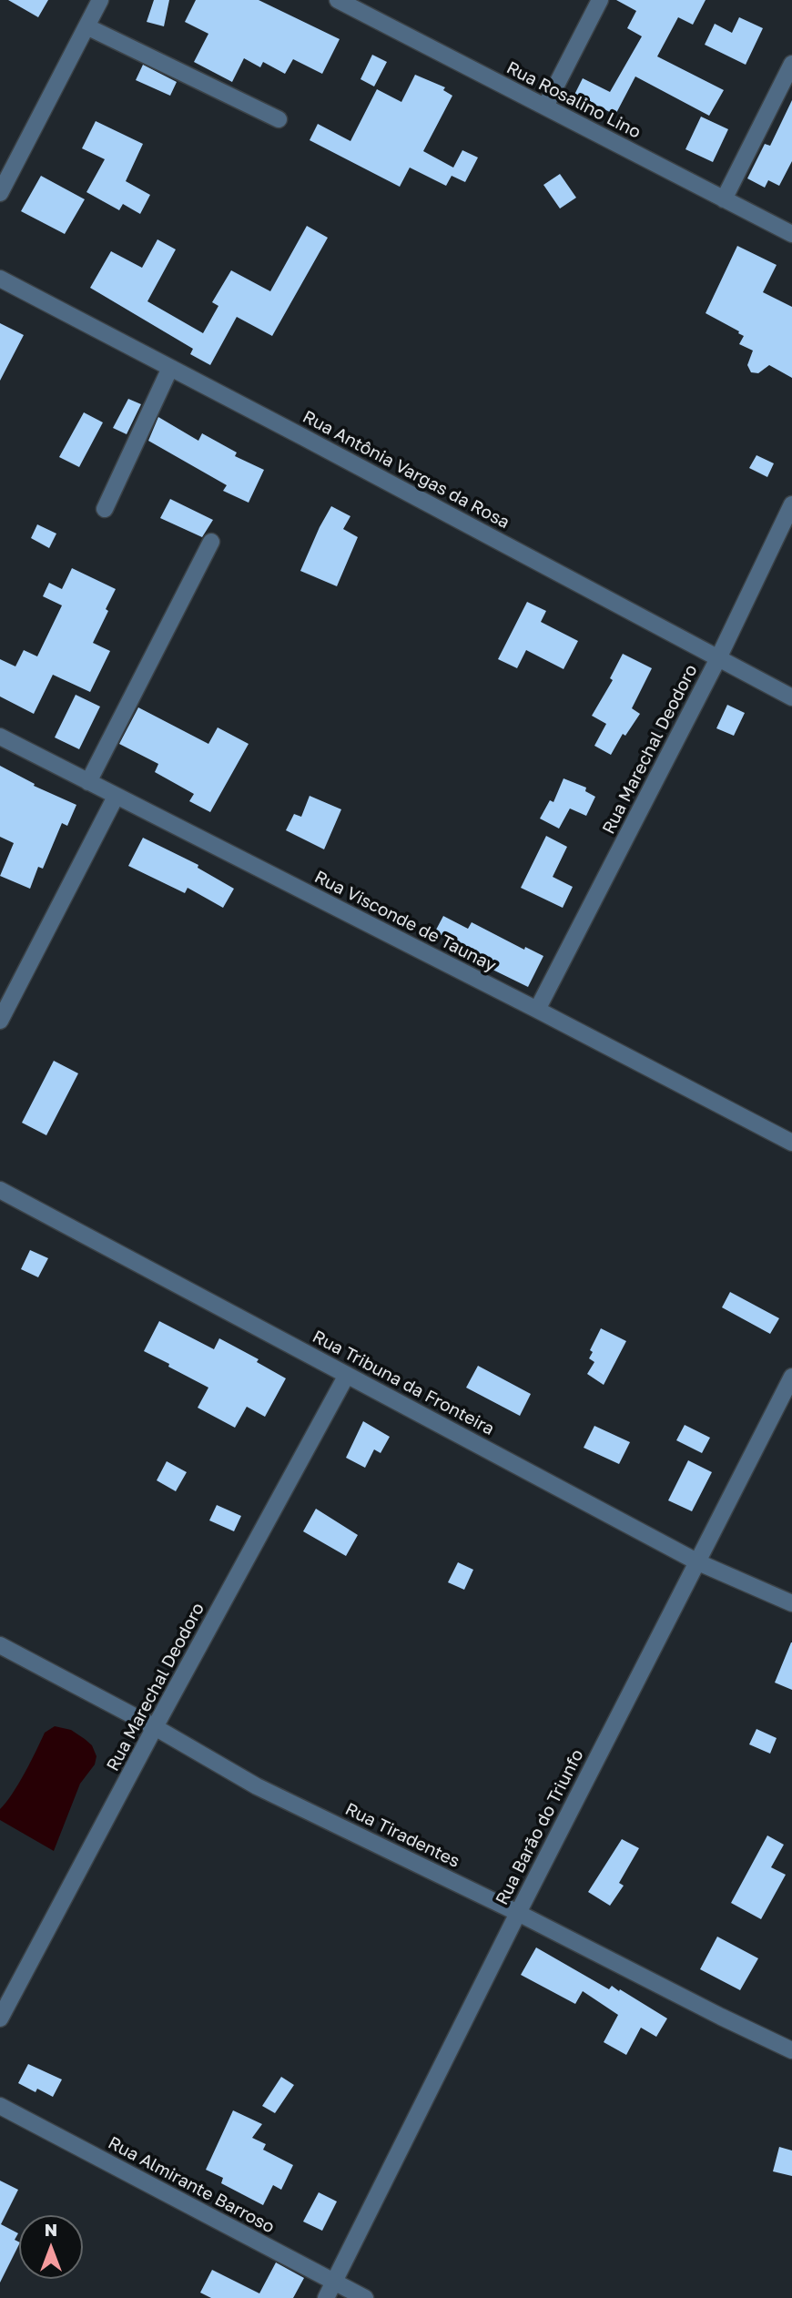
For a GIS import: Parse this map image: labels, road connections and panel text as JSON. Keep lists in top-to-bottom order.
{
  "streets": {
    "street": [
      "Rua Rosalino Lino",
      "Rua Antônia Vargas da Rosa",
      "Rua Marechal Deodoro",
      "Rua Visconde de Taunay",
      "Rua Tribuna da Fronteira",
      "Rua Barão do Triunfo",
      "Rua Tiradentes",
      "Rua Almirante Barroso"
    ]
  },
  "crossings": [
    ["Rua Antônia Vargas da Rosa", "Rua Marechal Deodoro"],
    ["Rua Marechal Deodoro", "Rua Visconde de Taunay"],
    ["Rua Marechal Deodoro", "Rua Tribuna da Fronteira"],
    ["Rua Marechal Deodoro", "Rua Tiradentes"],
    ["Rua Tribuna da Fronteira", "Rua Barão do Triunfo"],
    ["Rua Barão do Triunfo", "Rua Tiradentes"],
    ["Rua Barão do Triunfo", "Rua Almirante Barroso"]
  ],
  "north": "top"
}
